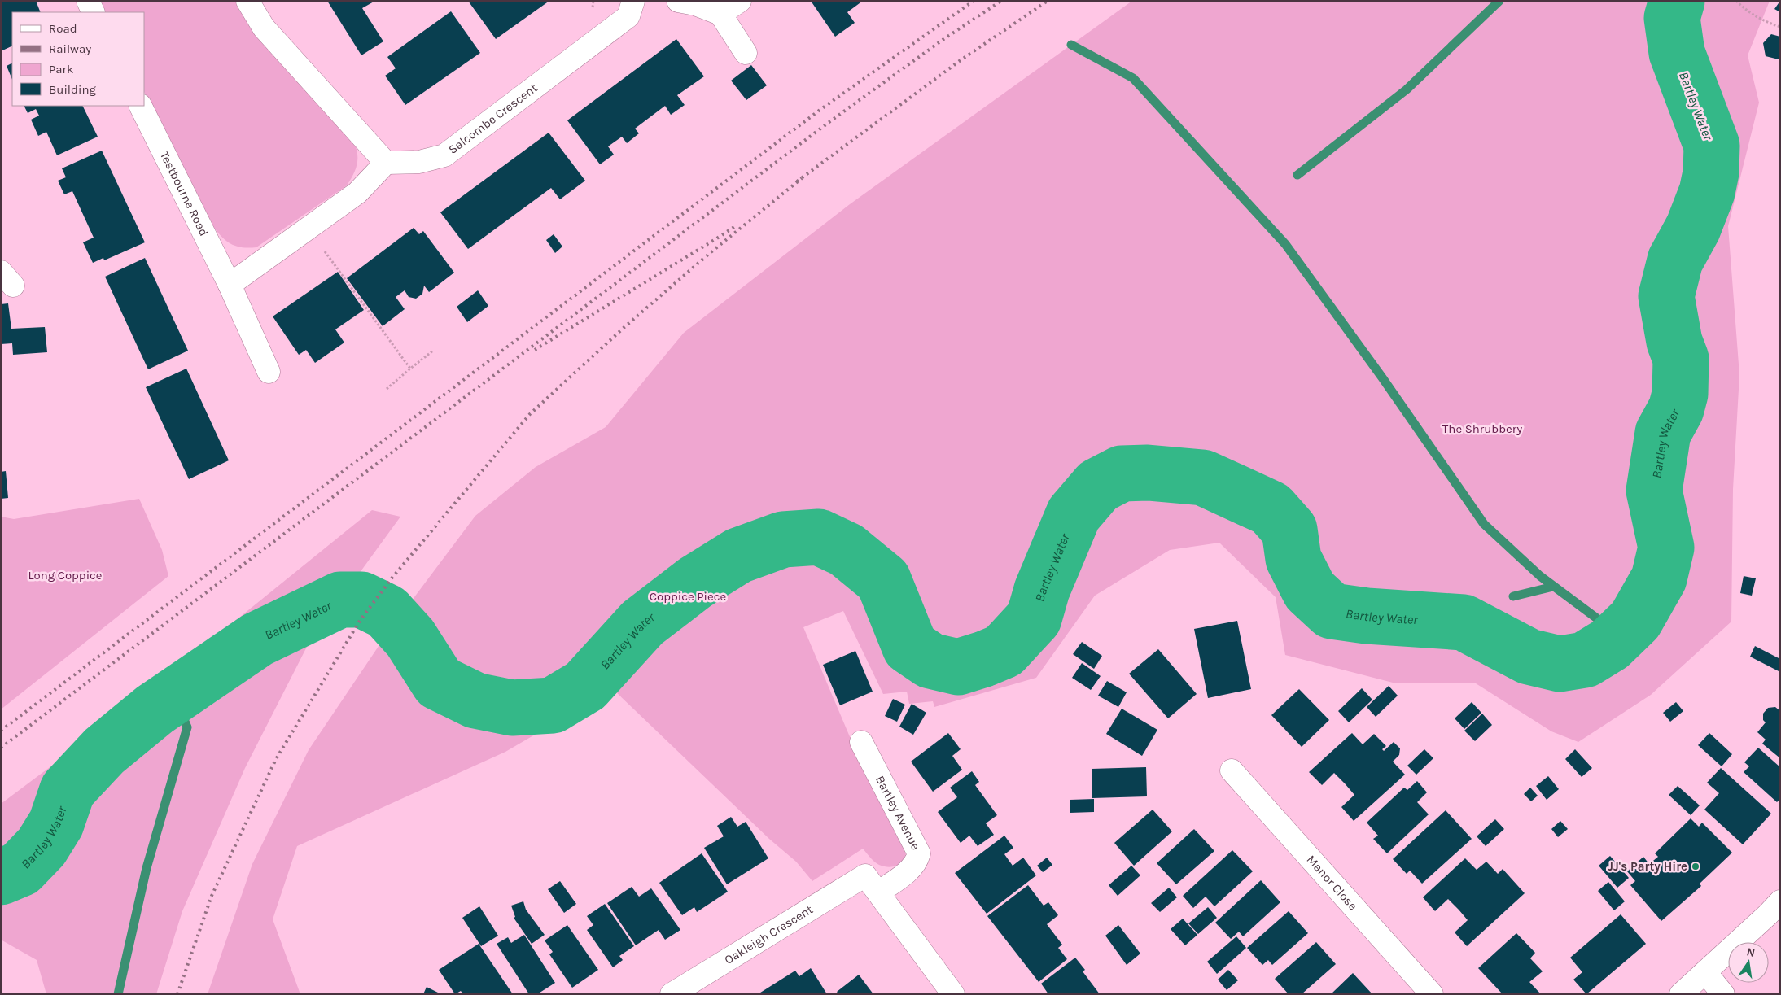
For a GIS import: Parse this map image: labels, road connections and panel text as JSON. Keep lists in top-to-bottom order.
{
  "streets": {
    "street": [
      "Salcombe Crescent",
      "Testbourne Road",
      "Bartley Avenue",
      "Manor Close",
      "Oakleigh Crescent"
    ]
  },
  "crossings": [
    ["Bartley Avenue", "Oakleigh Crescent"]
  ],
  "water": ["Bartley Water"],
  "parks": ["The Shrubbery", "Long Coppice", "Coppice Piece"],
  "places": ["JJ's Party Hire"],
  "legend": [
    "Road",
    "Railway",
    "Park",
    "Building"
  ],
  "north": "top"
}
